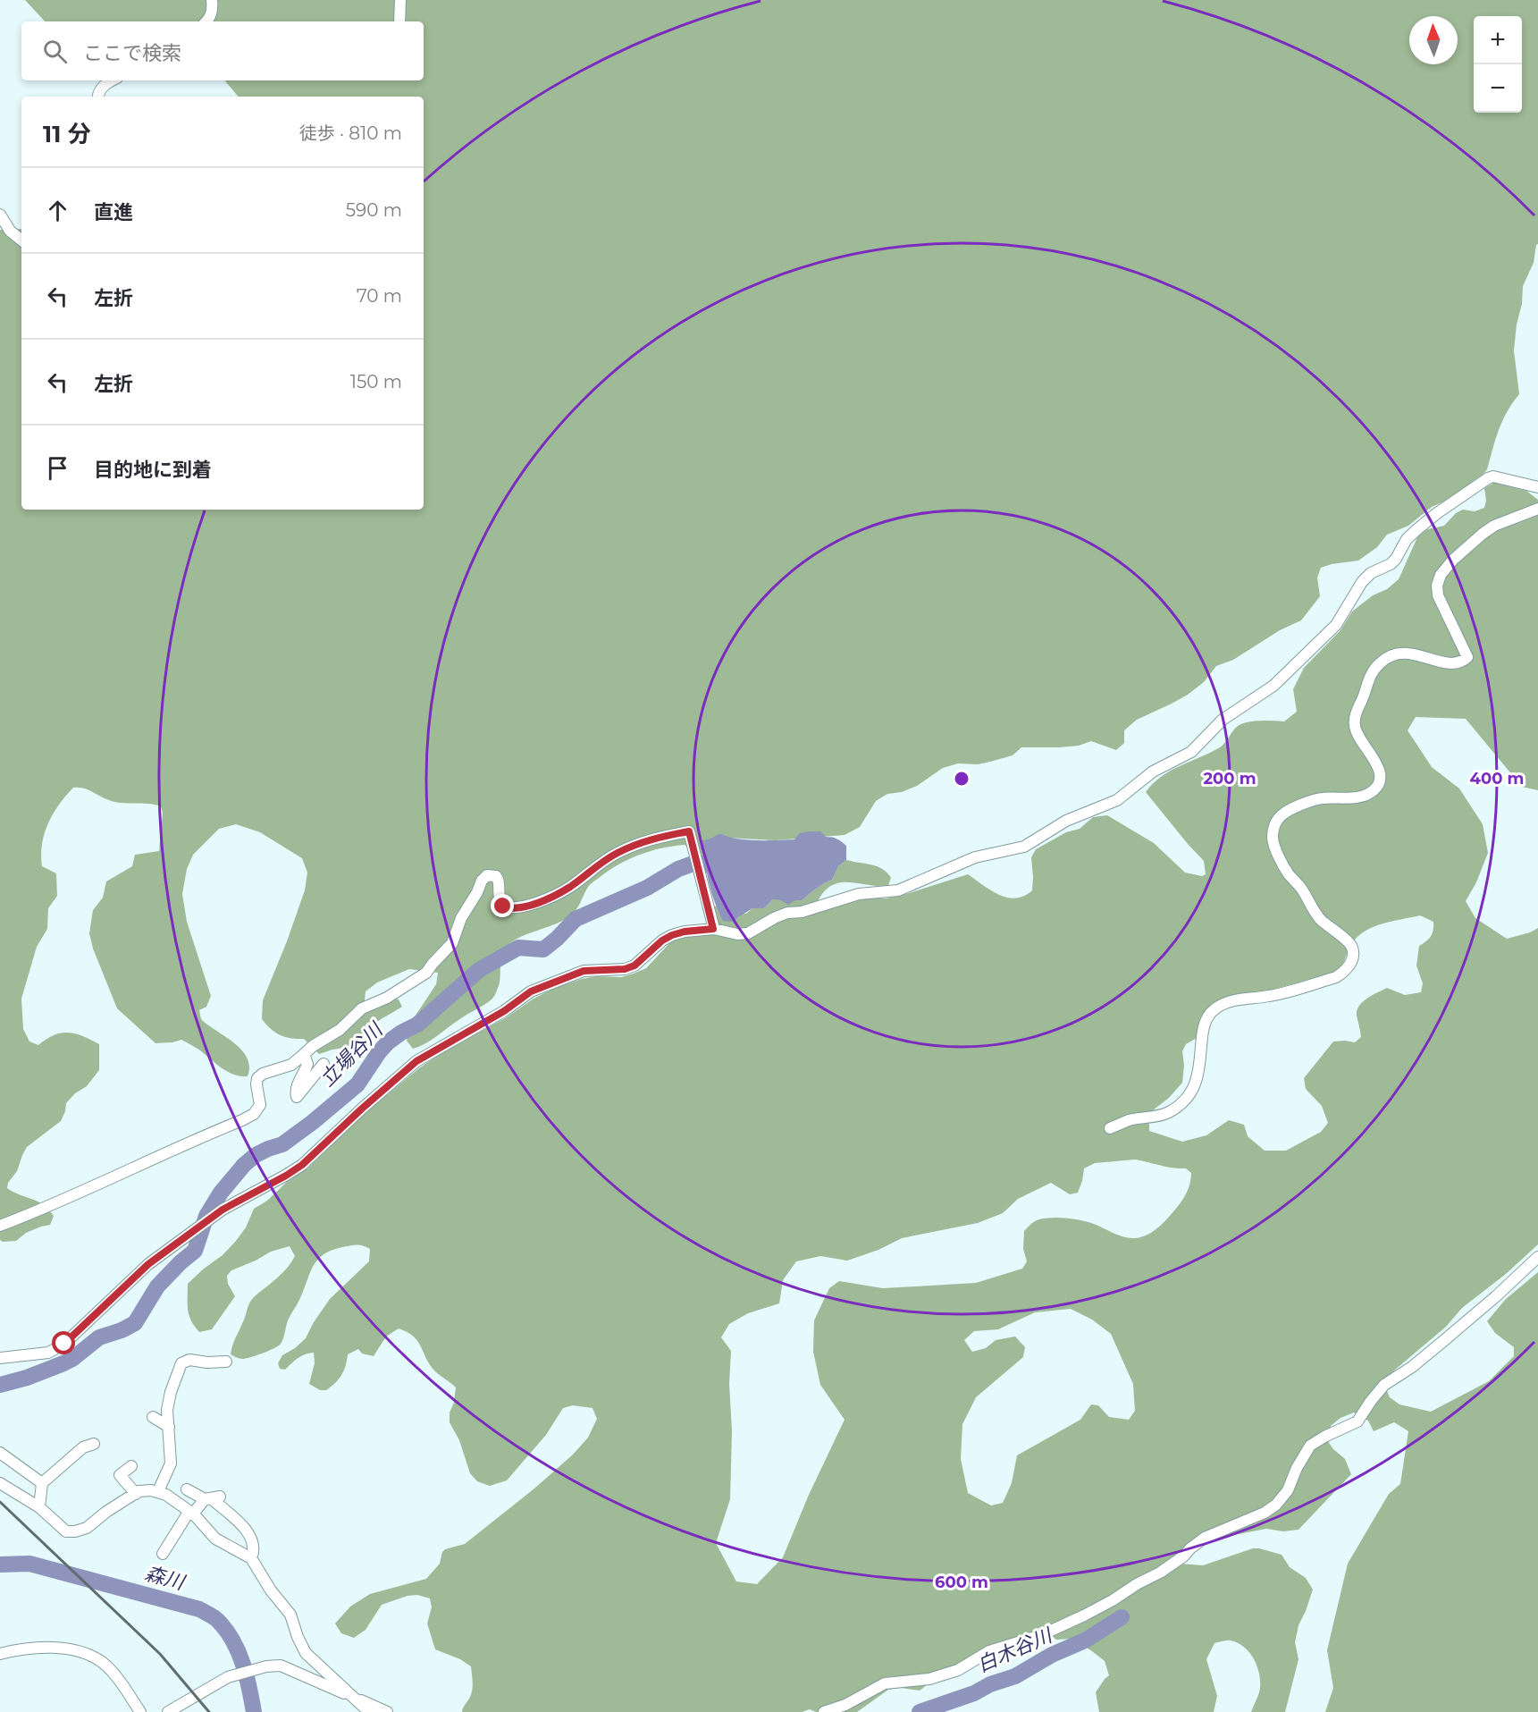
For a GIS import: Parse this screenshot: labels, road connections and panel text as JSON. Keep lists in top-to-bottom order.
{
  "water": ["立場谷川", "森川", "白木谷川"],
  "north": "top",
  "page": {
    "map_buttons": ["+", "−"],
    "search": "ここで検索",
    "heading": ["11 分", "徒歩 · 810 m"],
    "list": [
      ["直進", "590 m"],
      ["左折", "70 m"],
      ["左折", "150 m"],
      "目的地に到着"
    ]
  },
  "rings": ["200 m", "400 m", "600 m"]
}
